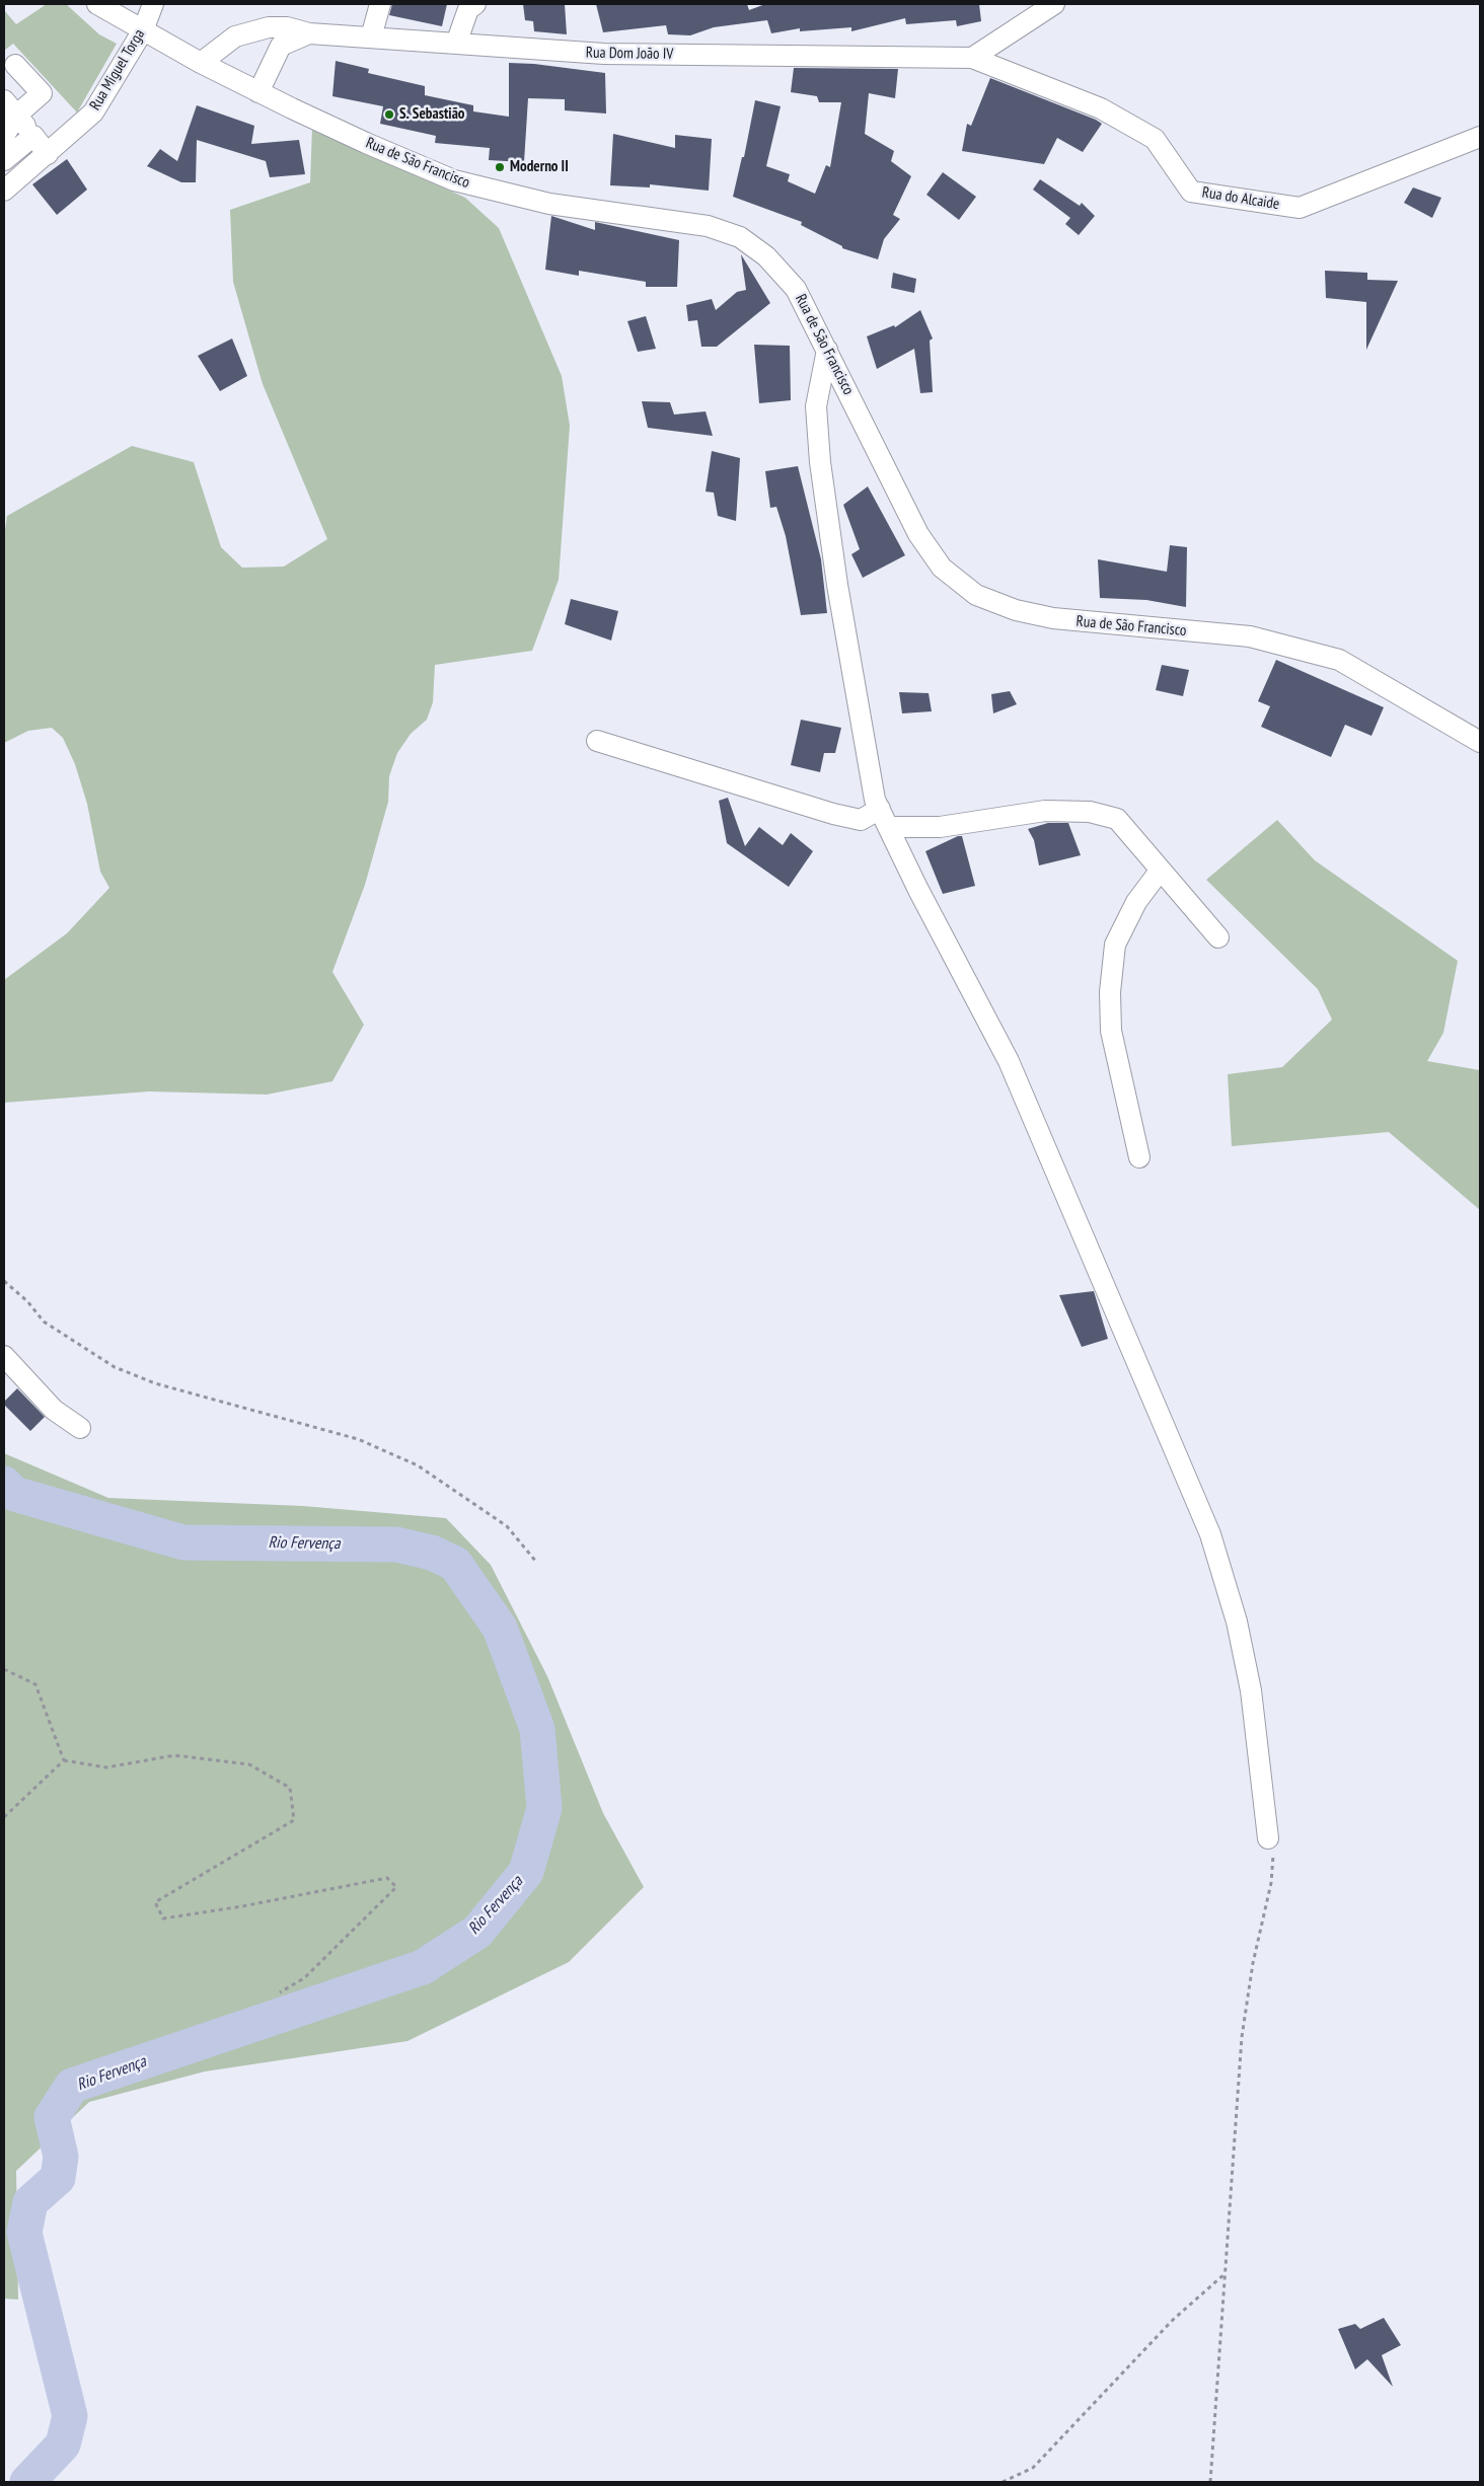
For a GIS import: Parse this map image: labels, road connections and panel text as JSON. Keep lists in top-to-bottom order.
{
  "streets": {
    "street": [
      "Rua Dom João IV",
      "Rua Miguel Torga",
      "Rua de São Francisco",
      "Rua do Alcaide"
    ]
  },
  "crossings": [
    ["Rua Dom João IV", "Rua de São Francisco"],
    ["Rua Dom João IV", "Rua do Alcaide"],
    ["Rua Miguel Torga", "Rua de São Francisco"]
  ],
  "water": ["Rio Fervença"],
  "places": ["S. Sebastião", "Moderno II"]
}
